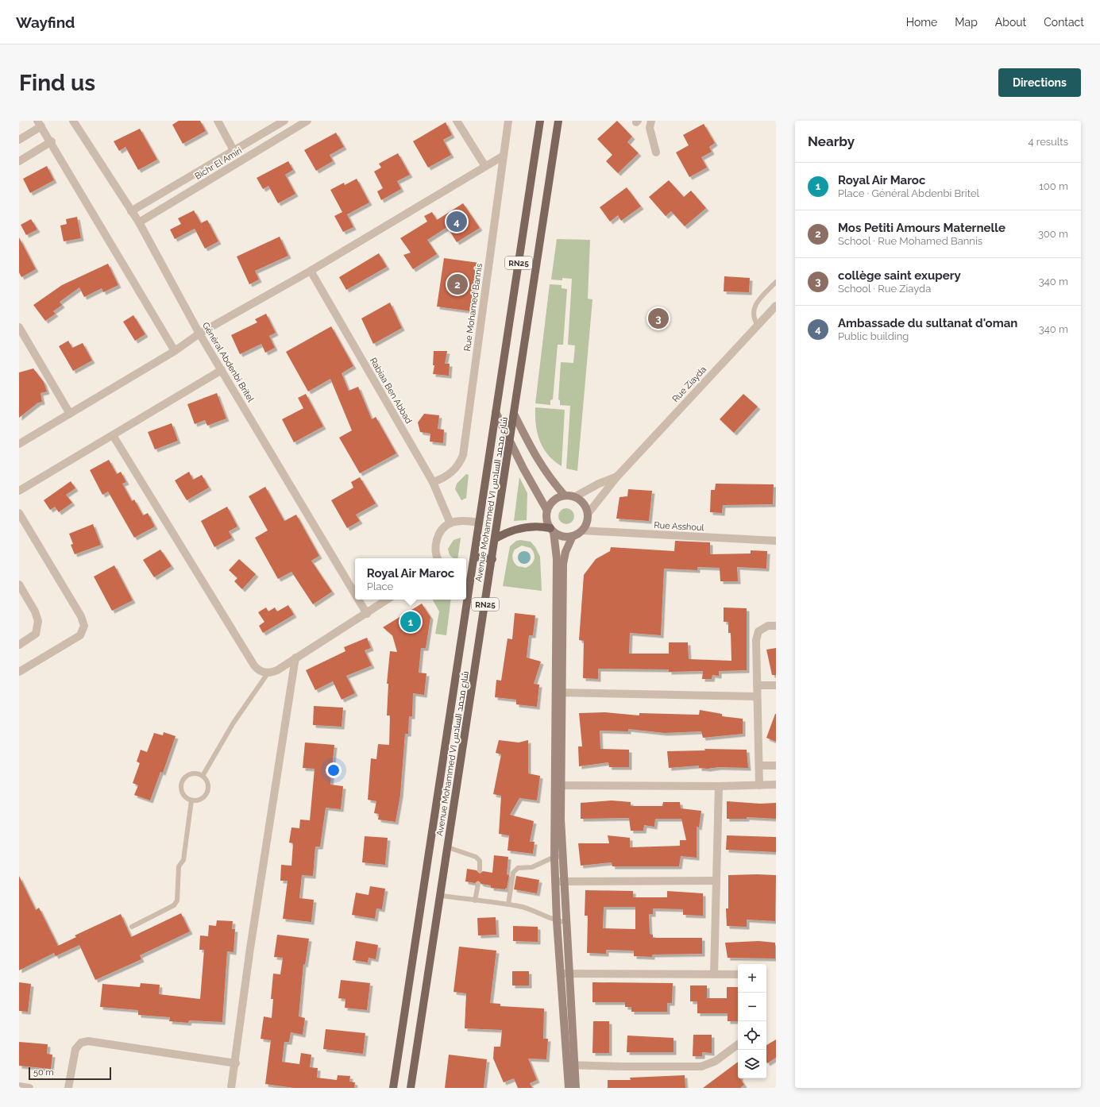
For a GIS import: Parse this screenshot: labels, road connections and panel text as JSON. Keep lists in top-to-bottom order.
{
  "streets": {
    "main road": ["RN25", "Avenue Mohammed VI شارع محمد السادس"],
    "street": [
      "Bichr El Amiri",
      "Rue Mohamed Bannis",
      "Général Abdenbi Britel",
      "Rue Ziayda",
      "Rabiaa Ben Abbad",
      "Rue Asshoul"
    ]
  },
  "crossings": [
    ["Bichr El Amiri", "Général Abdenbi Britel"],
    ["Rue Mohamed Bannis", "Rabiaa Ben Abbad"],
    ["Rue Ziayda", "Rue Asshoul"]
  ],
  "scale_bar": "50 m",
  "page": {
    "header": "Wayfind",
    "nav": [
      "Home",
      "Map",
      "About",
      "Contact"
    ],
    "buttons": "Directions",
    "title": "Find us",
    "heading": ["Nearby", "4 results"],
    "list": [
      {
        "mark": "1",
        "name": "Royal Air Maroc",
        "note": "Place · Général Abdenbi Britel",
        "value": "100 m"
      },
      {
        "mark": "2",
        "name": "Mos Petiti Amours Maternelle",
        "note": "School · Rue Mohamed Bannis",
        "value": "300 m"
      },
      {
        "mark": "3",
        "name": "collège saint exupery",
        "note": "School · Rue Ziayda",
        "value": "340 m"
      },
      {
        "mark": "4",
        "name": "Ambassade du sultanat d'oman",
        "note": "Public building",
        "value": "340 m"
      }
    ],
    "pins": [
      "4",
      "2",
      "3",
      "1"
    ],
    "popup": ["Royal Air Maroc", "Place"],
    "map_buttons": ["+", "−"],
    "scale": "50 m"
  }
}
